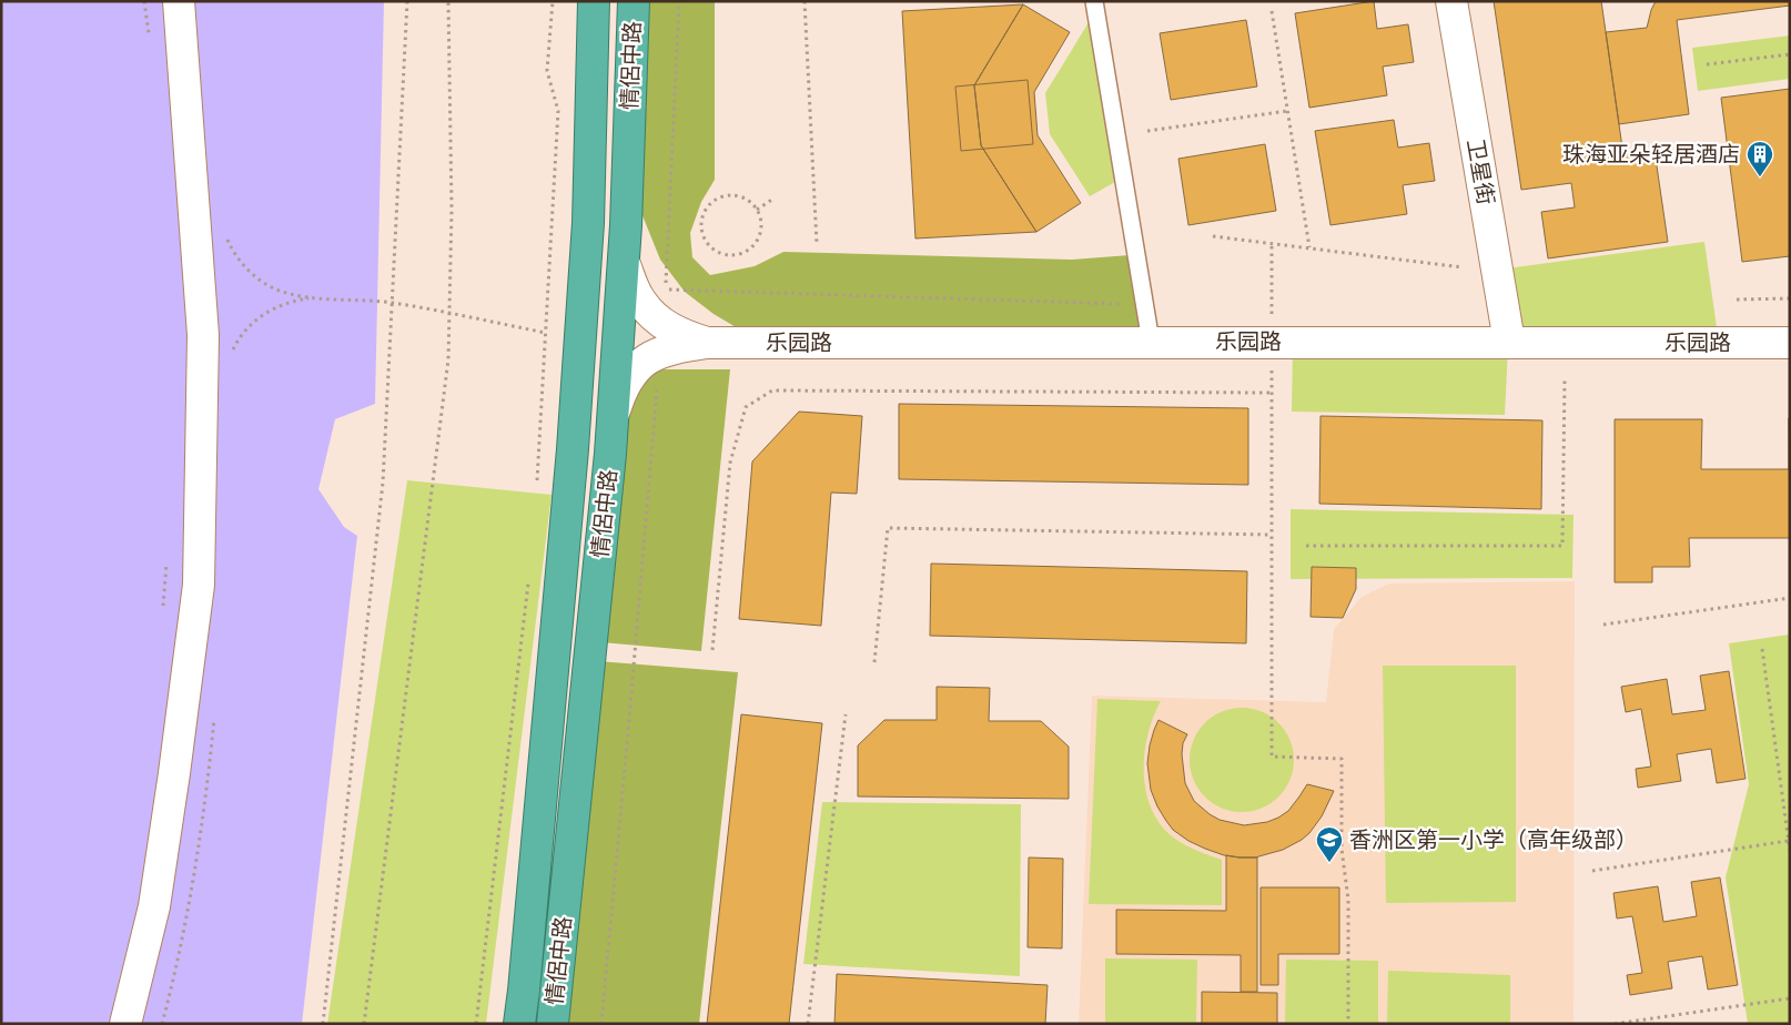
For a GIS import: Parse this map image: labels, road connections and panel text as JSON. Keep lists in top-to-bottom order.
{
  "streets": {
    "highway": ["情侶中路"],
    "street": ["卫星街", "乐园路"]
  },
  "crossings": [
    ["卫星街", "乐园路"]
  ],
  "places": {
    "building": ["珠海亚朵轻居酒店"],
    "school or university": ["香洲区第一小学（高年级部）"]
  }
}
